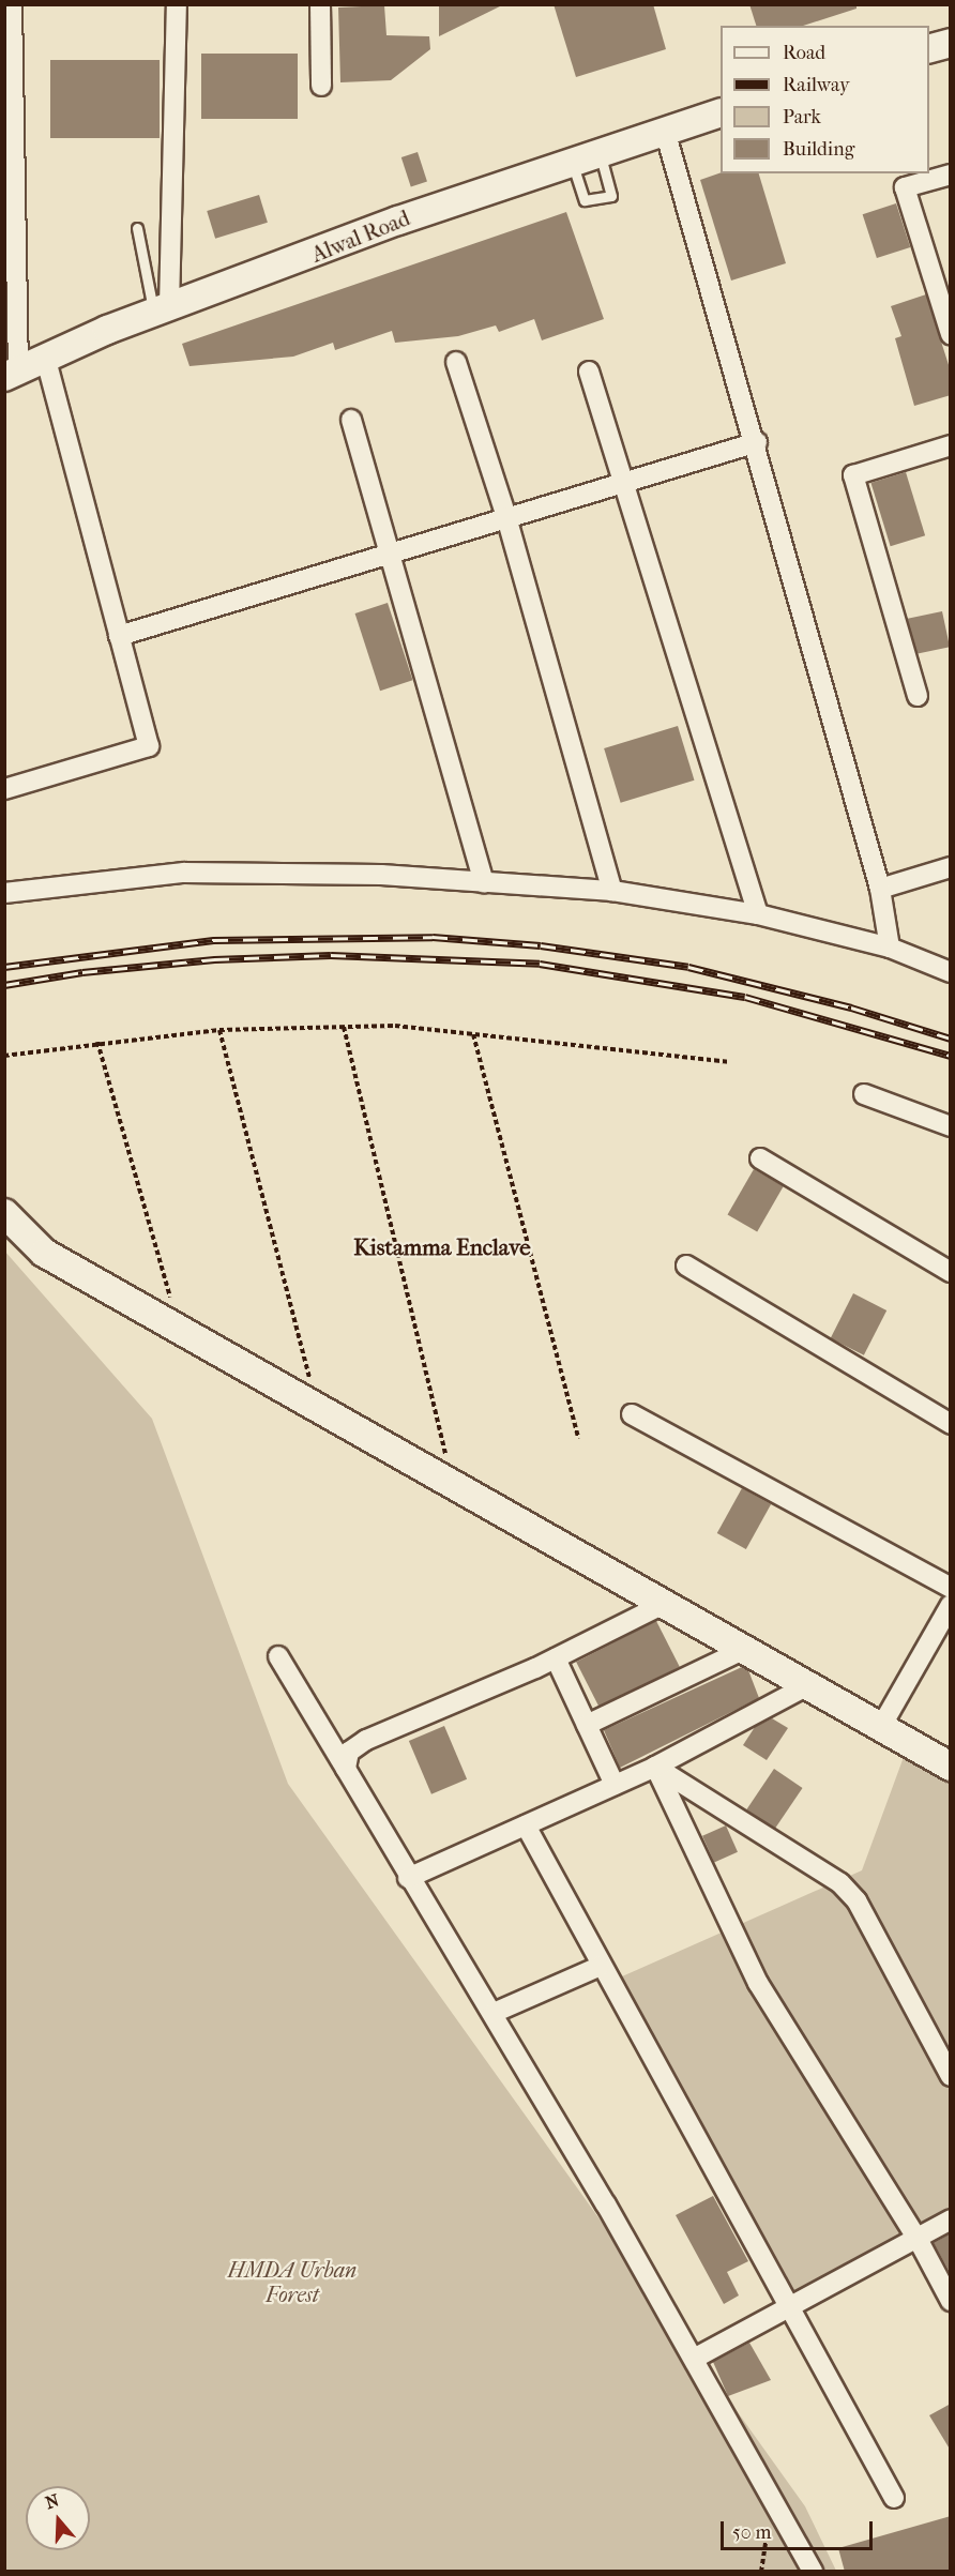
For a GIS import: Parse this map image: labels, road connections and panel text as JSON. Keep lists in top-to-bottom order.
{
  "streets": {
    "street": ["Alwal Road"]
  },
  "districts": ["Kistamma Enclave"],
  "parks": ["HMDA Urban Forest"],
  "legend": [
    "Road",
    "Railway",
    "Park",
    "Building"
  ],
  "scale_bar": "50 m",
  "north": "top"
}
